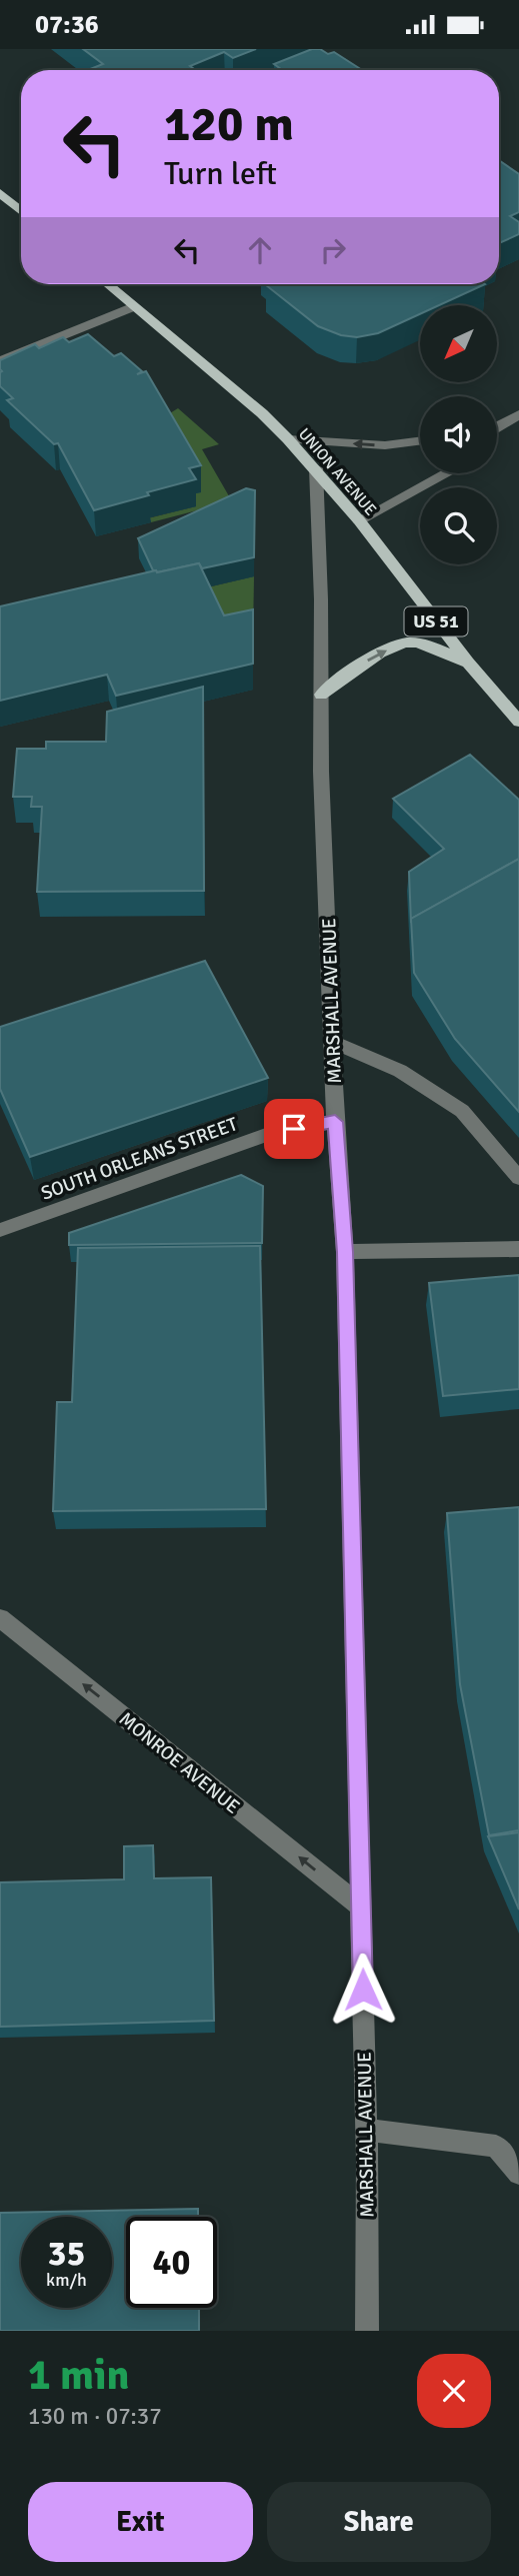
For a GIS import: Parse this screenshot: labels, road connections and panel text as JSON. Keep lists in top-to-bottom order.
{
  "streets": {
    "main road": ["UNION AVENUE", "US 51"],
    "street": ["MARSHALL AVENUE", "SOUTH ORLEANS STREET", "MONROE AVENUE"]
  },
  "crossings": [
    ["UNION AVENUE", "MARSHALL AVENUE"],
    ["MARSHALL AVENUE", "SOUTH ORLEANS STREET"],
    ["MARSHALL AVENUE", "MONROE AVENUE"]
  ],
  "one_way": ["MONROE AVENUE"],
  "north": "bottom left",
  "page": {
    "status": "07:36",
    "turn": ["120 m", "Turn left"],
    "speed": "35 km/h",
    "limit": "40",
    "heading": ["1 min", "130 m · 07:37"],
    "buttons": ["Exit", "Share"]
  }
}
